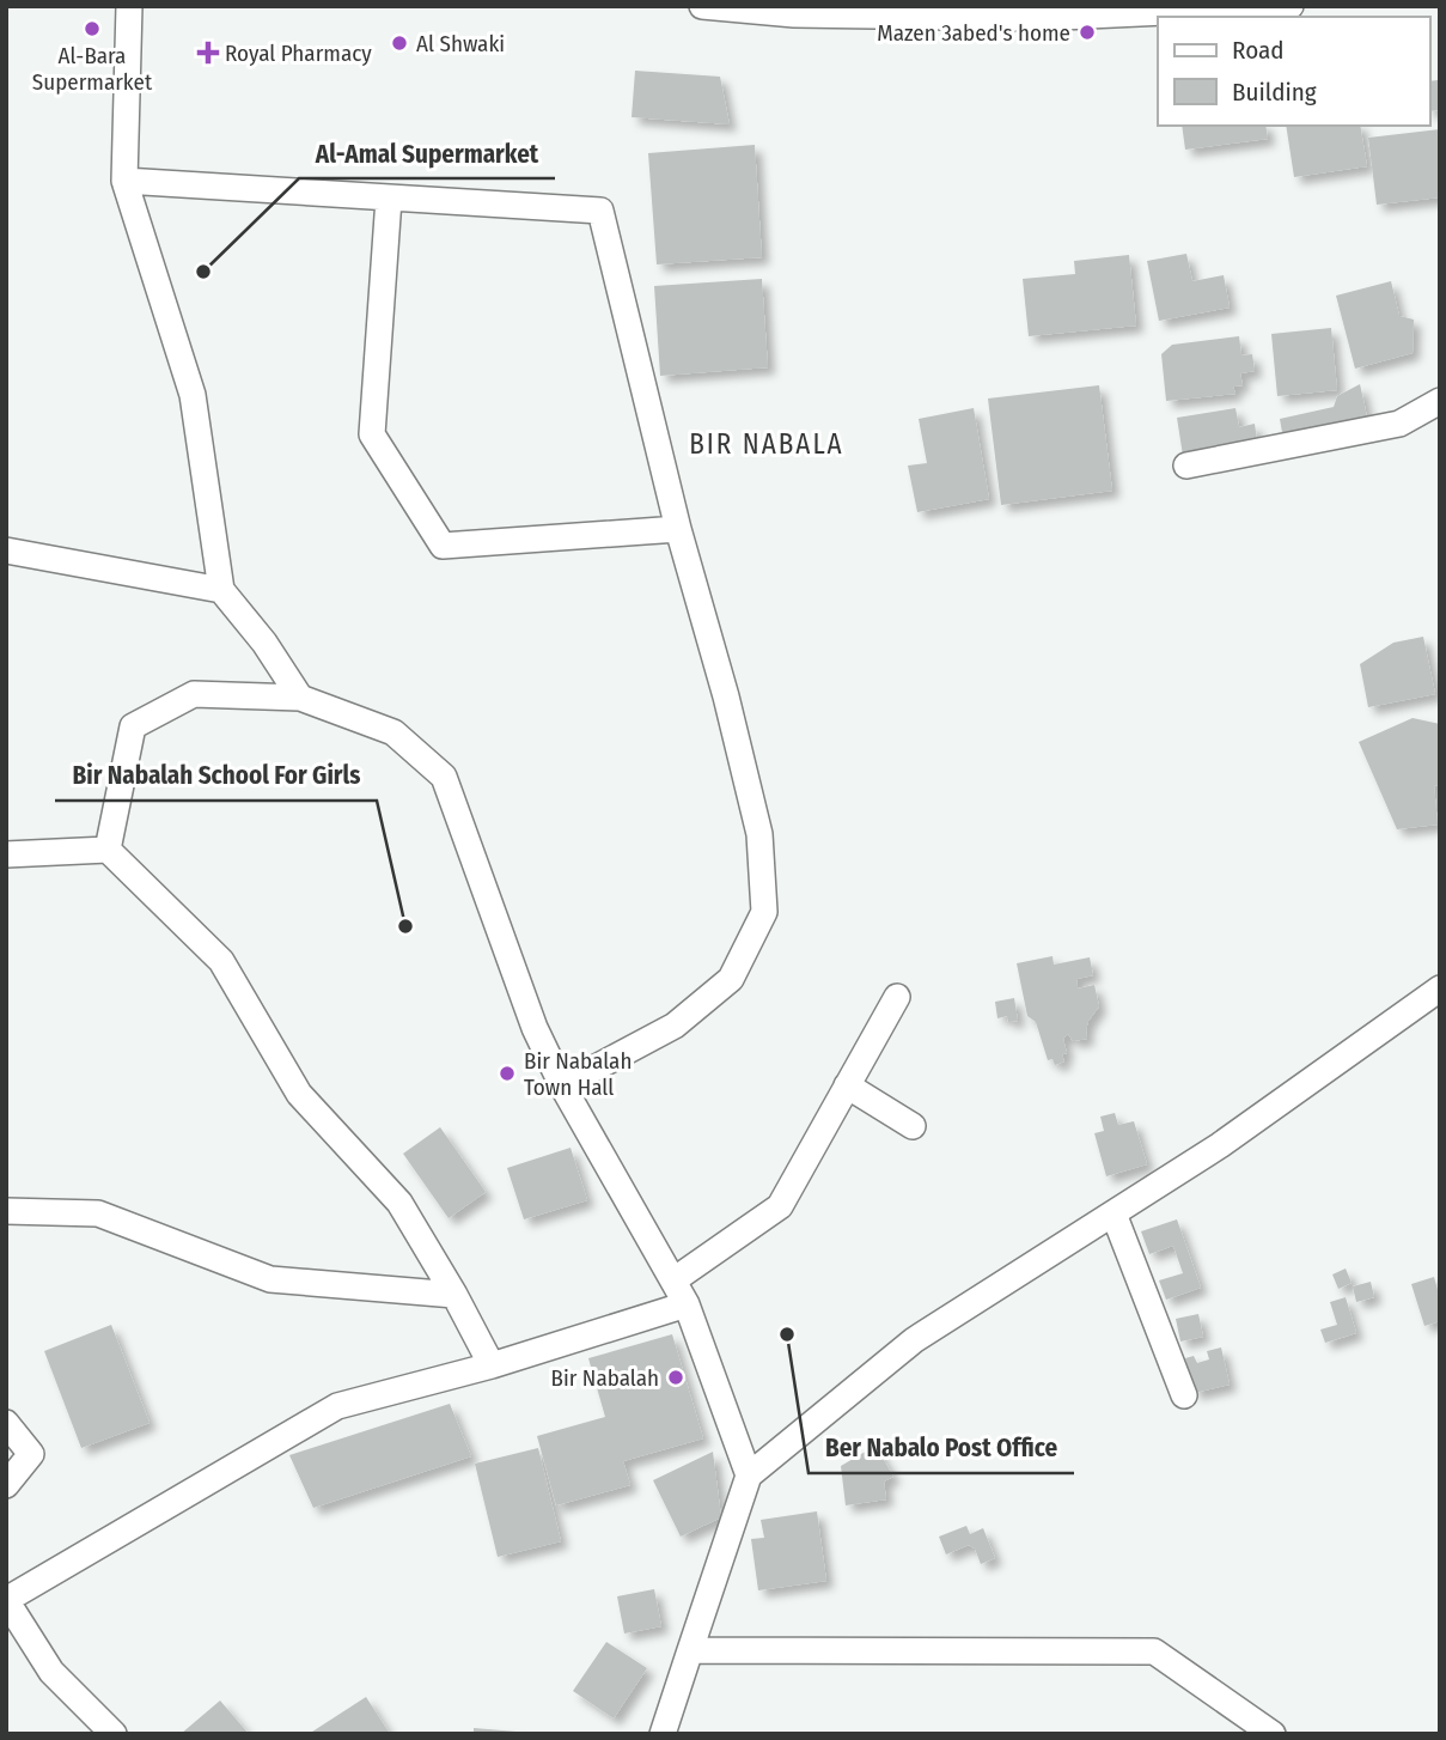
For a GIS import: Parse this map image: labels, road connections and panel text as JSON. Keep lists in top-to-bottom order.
{
  "districts": ["BIR NABALA"],
  "places": {
    "other": [
      "Al-Bara Supermarket",
      "Mazen 3abed's home",
      "Al Shwaki",
      "Al-Amal Supermarket",
      "Bir Nabalah School For Girls",
      "Bir Nabalah Town Hall",
      "Ber Nabalo Post Office",
      "Bir Nabalah"
    ],
    "health": ["Royal Pharmacy"]
  },
  "legend": ["Road", "Building"]
}
